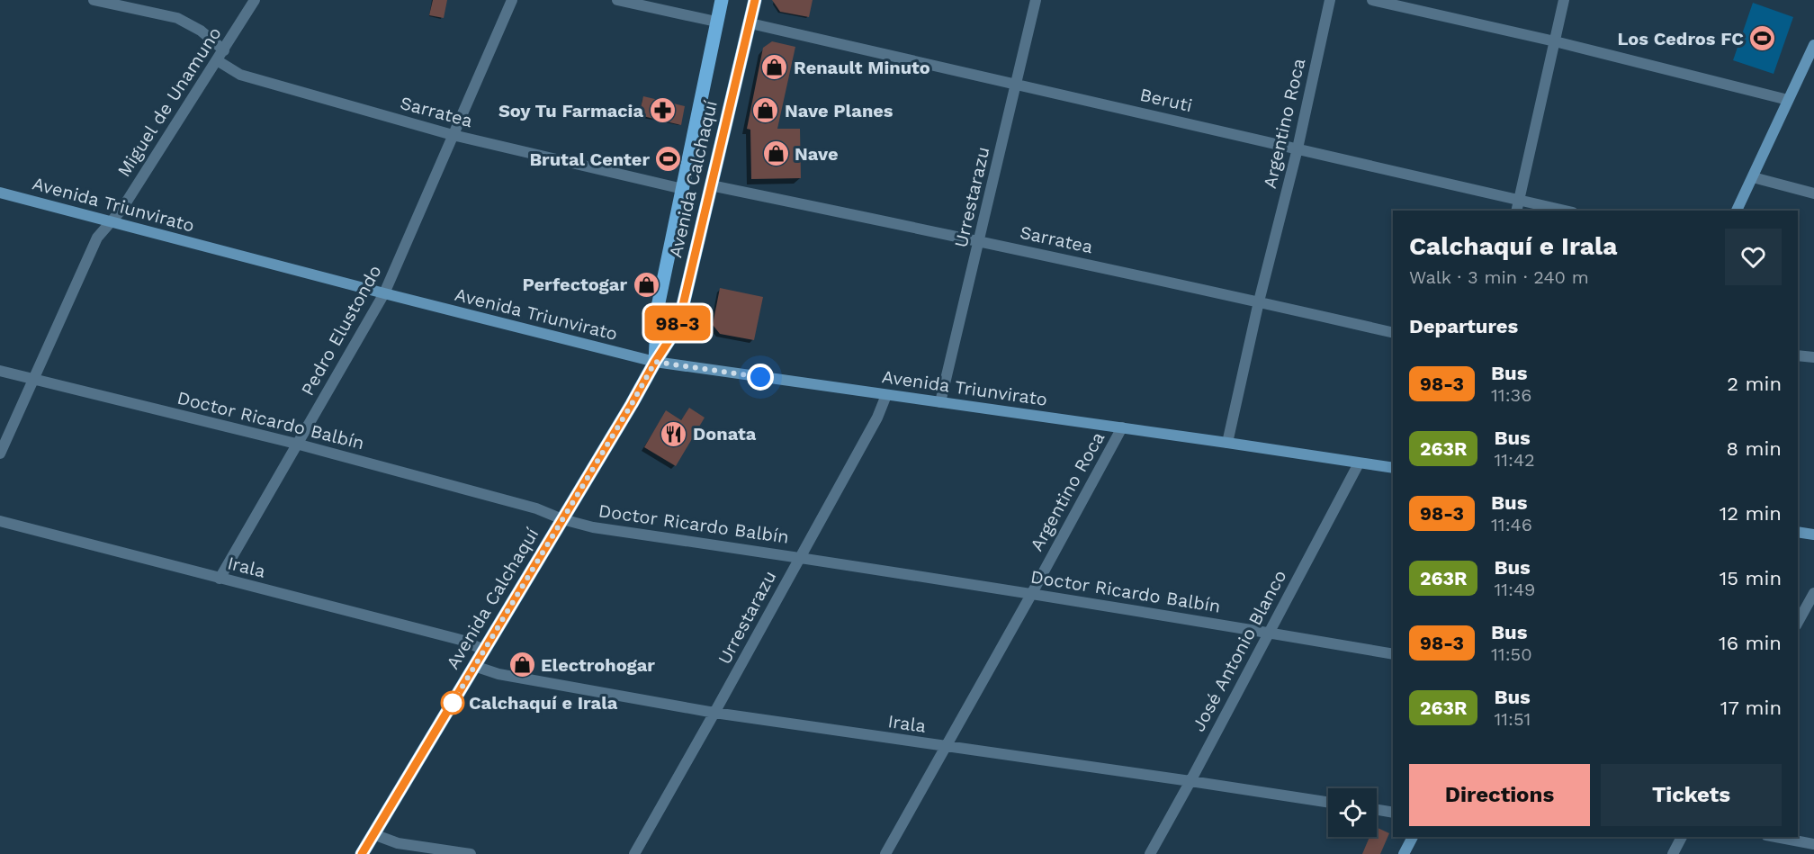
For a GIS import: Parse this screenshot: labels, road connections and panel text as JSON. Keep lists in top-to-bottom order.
{
  "streets": {
    "main road": ["Avenida Calchaquí"],
    "street": [
      "Beruti",
      "Miguel de Unamuno",
      "Sarratea",
      "Argentino Roca",
      "Urrestarazu",
      "Avenida Triunvirato",
      "Pedro Elustondo",
      "Doctor Ricardo Balbín",
      "Irala",
      "José Antonio Blanco"
    ]
  },
  "crossings": [
    ["Beruti", "Argentino Roca"],
    ["Beruti", "Avenida Calchaquí"],
    ["Beruti", "Urrestarazu"],
    ["Miguel de Unamuno", "Sarratea"],
    ["Miguel de Unamuno", "Avenida Triunvirato"],
    ["Miguel de Unamuno", "Doctor Ricardo Balbín"],
    ["Sarratea", "Argentino Roca"],
    ["Sarratea", "Avenida Calchaquí"],
    ["Sarratea", "Urrestarazu"],
    ["Sarratea", "Pedro Elustondo"],
    ["Argentino Roca", "Avenida Triunvirato"],
    ["Argentino Roca", "Doctor Ricardo Balbín"],
    ["Argentino Roca", "Irala"],
    ["Avenida Calchaquí", "Avenida Triunvirato"],
    ["Avenida Calchaquí", "Doctor Ricardo Balbín"],
    ["Avenida Calchaquí", "Irala"],
    ["Urrestarazu", "Avenida Triunvirato"],
    ["Urrestarazu", "Doctor Ricardo Balbín"],
    ["Urrestarazu", "Irala"],
    ["Avenida Triunvirato", "Pedro Elustondo"],
    ["Avenida Triunvirato", "José Antonio Blanco"],
    ["Pedro Elustondo", "Doctor Ricardo Balbín"],
    ["Pedro Elustondo", "Irala"],
    ["Doctor Ricardo Balbín", "José Antonio Blanco"],
    ["Irala", "José Antonio Blanco"]
  ],
  "places": {
    "sports": ["Los Cedros FC", "Brutal Center"],
    "shop": [
      "Renault Minuto",
      "Nave Planes",
      "Nave",
      "Perfectogar",
      "Electrohogar"
    ],
    "pharmacy": ["Soy Tu Farmacia"],
    "restaurant": ["Donata"],
    "other": ["Calchaquí e Irala"]
  },
  "lines": ["bus line 98-3"],
  "page": {
    "on_map": "98-3",
    "heading": [
      ["Calchaquí e Irala", "Walk · 3 min · 240 m"],
      "Departures"
    ],
    "list": [
      {
        "mark": "98-3",
        "name": "Bus",
        "note": "11:36",
        "value": "2 min"
      },
      {
        "mark": "263R",
        "name": "Bus",
        "note": "11:42",
        "value": "8 min"
      },
      {
        "mark": "98-3",
        "name": "Bus",
        "note": "11:46",
        "value": "12 min"
      },
      {
        "mark": "263R",
        "name": "Bus",
        "note": "11:49",
        "value": "15 min"
      },
      {
        "mark": "98-3",
        "name": "Bus",
        "note": "11:50",
        "value": "16 min"
      },
      {
        "mark": "263R",
        "name": "Bus",
        "note": "11:51",
        "value": "17 min"
      }
    ],
    "buttons": ["Directions", "Tickets"]
  }
}
